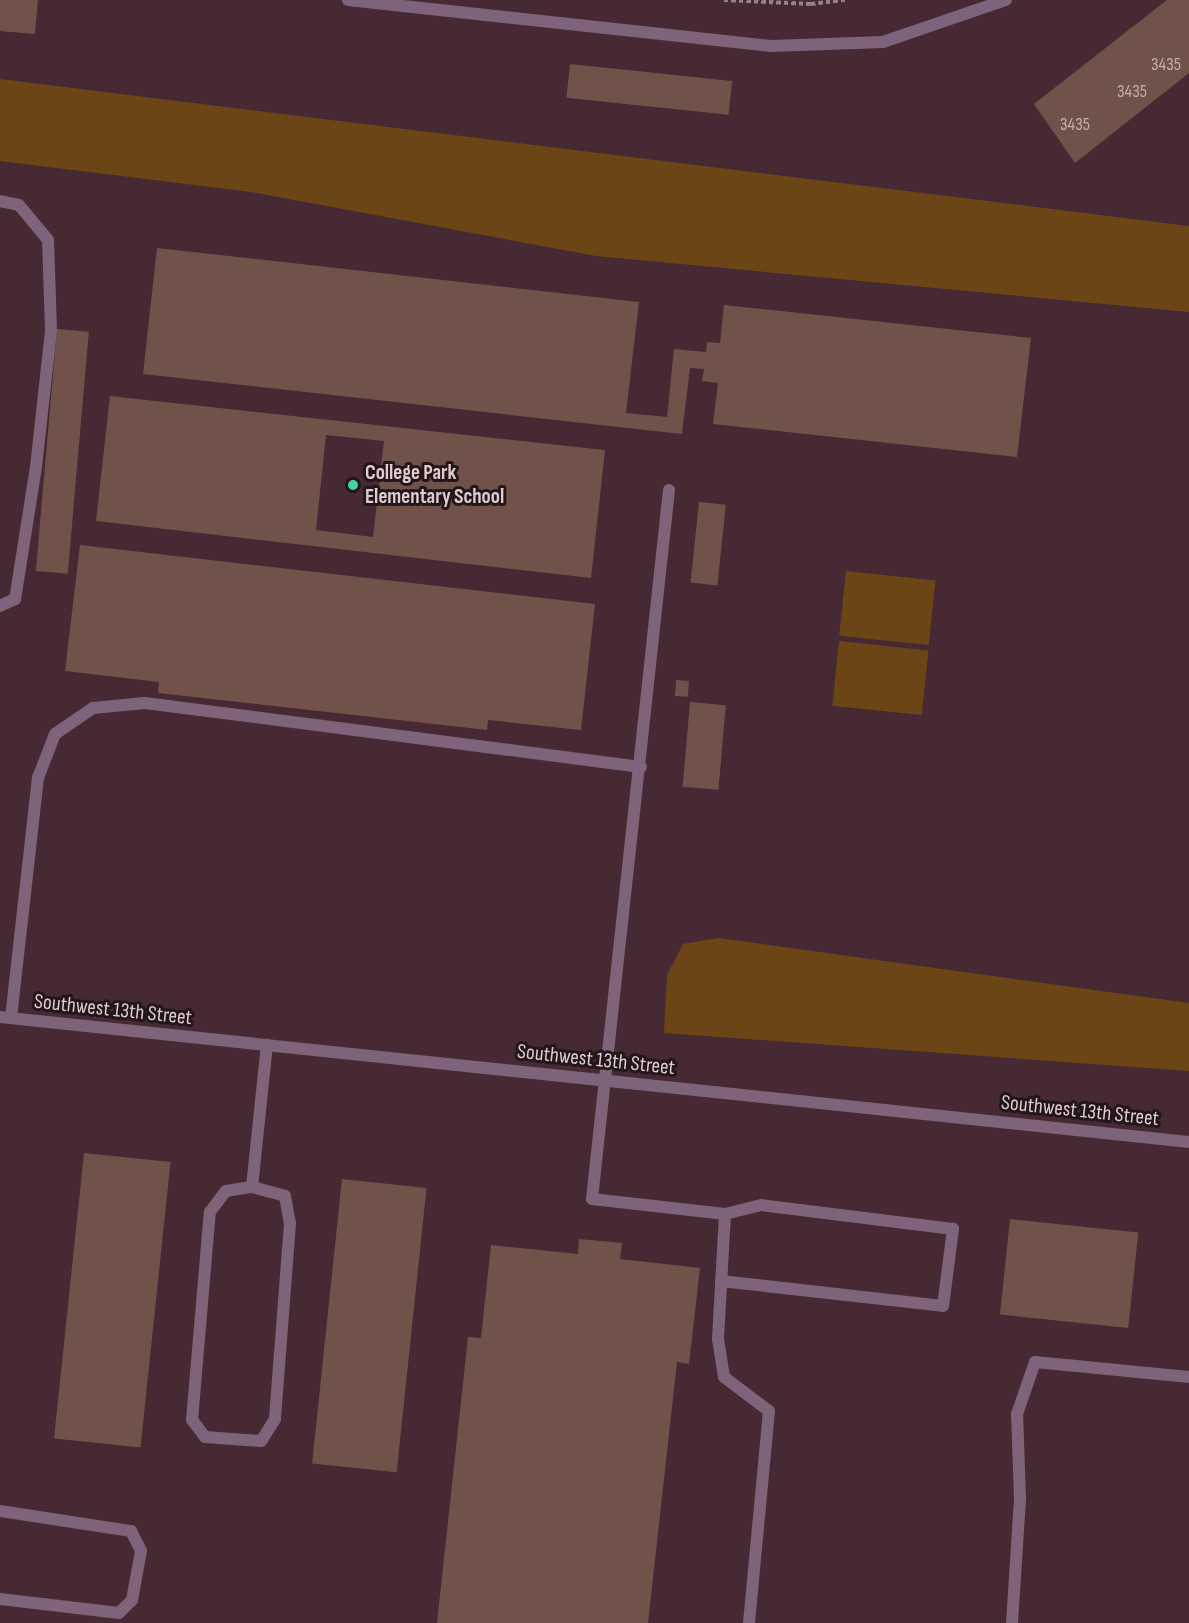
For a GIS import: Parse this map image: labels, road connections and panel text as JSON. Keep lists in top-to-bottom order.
{
  "streets": {
    "street": ["Southwest 13th Street"]
  },
  "places": ["College Park Elementary School"],
  "house_numbers": ["3435", "3435", "3435"]
}
